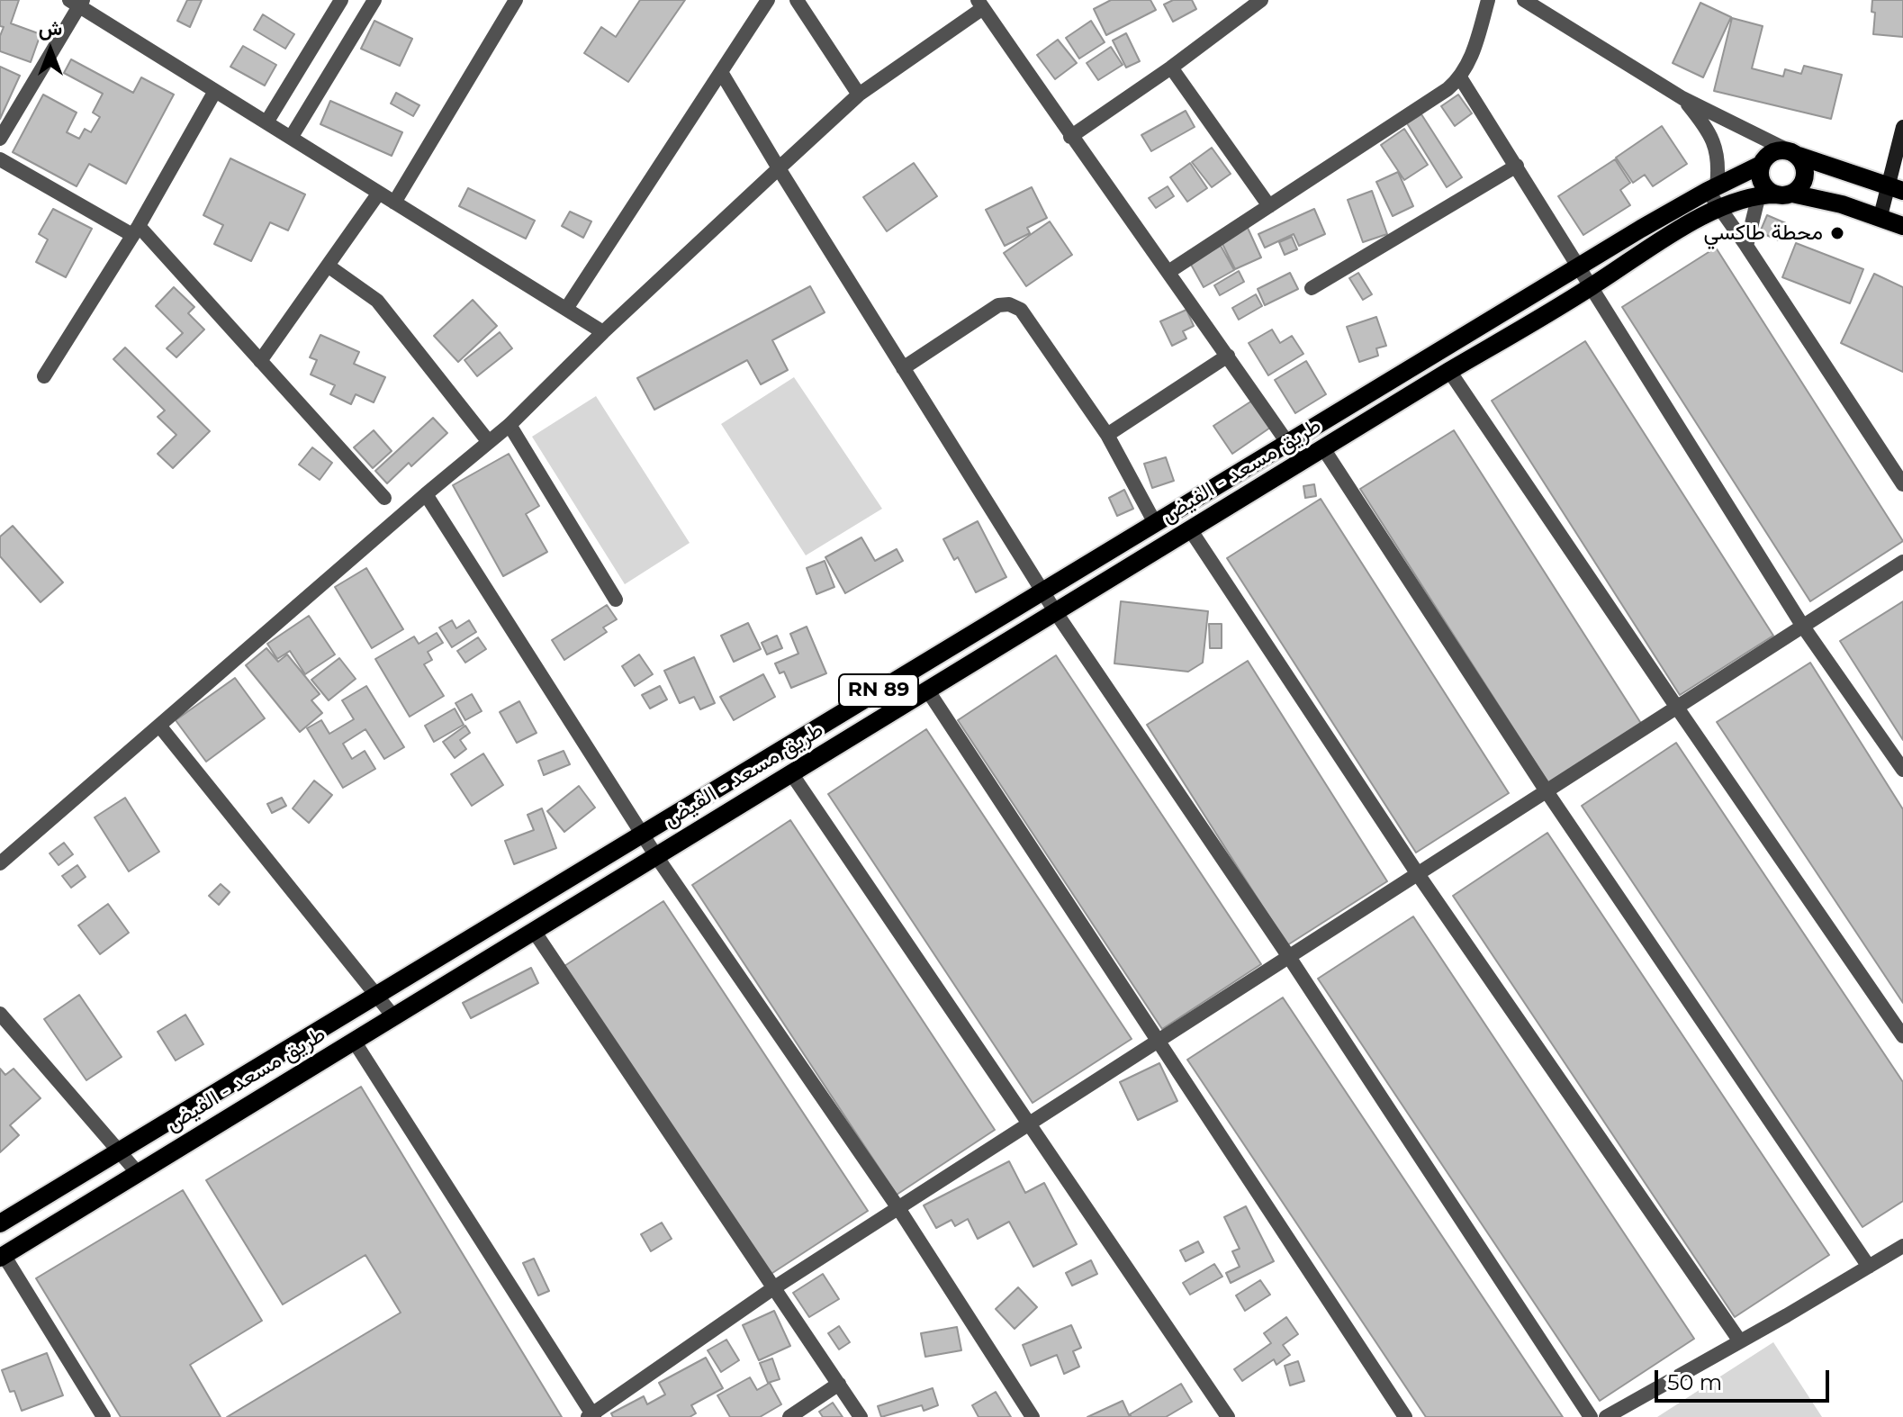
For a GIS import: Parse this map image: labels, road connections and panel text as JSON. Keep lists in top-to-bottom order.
{
  "streets": {
    "main road": ["طريق مسعد - الفيض", "RN 89"]
  },
  "places": ["محطة طاكسي"],
  "scale_bar": "50 m",
  "north": "top"
}
